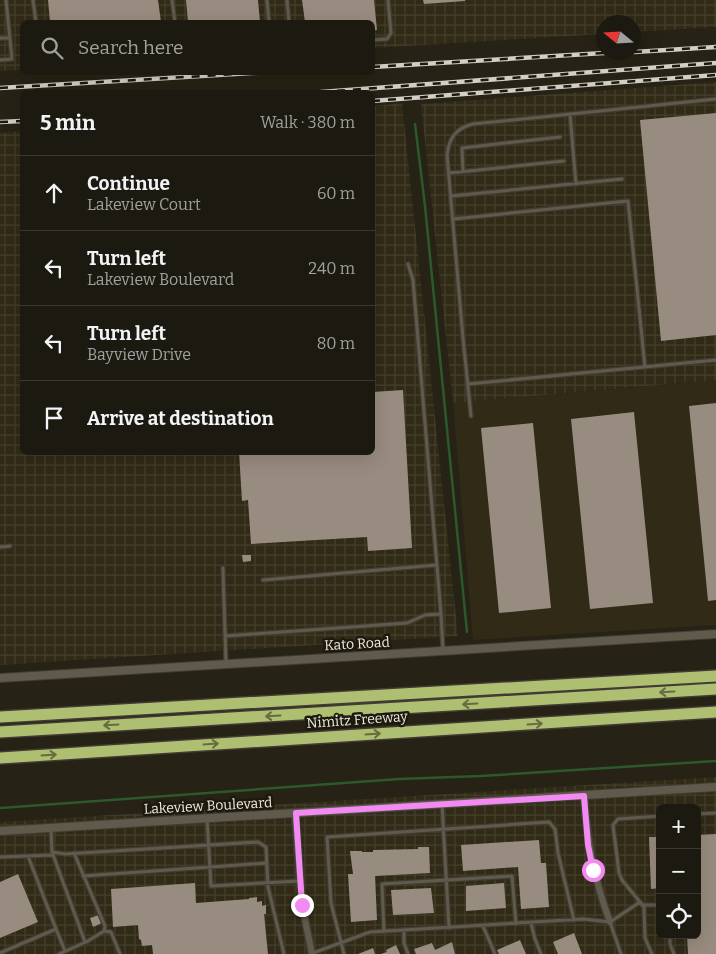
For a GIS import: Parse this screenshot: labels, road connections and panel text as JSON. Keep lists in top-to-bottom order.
{
  "streets": {
    "highway": ["Nimitz Freeway"],
    "street": ["Kato Road", "Lakeview Boulevard"]
  },
  "north": "left",
  "page": {
    "search": "Search here",
    "heading": ["5 min", "Walk · 380 m"],
    "list": [
      ["Continue", "Lakeview Court", "60 m"],
      ["Turn left", "Lakeview Boulevard", "240 m"],
      ["Turn left", "Bayview Drive", "80 m"],
      "Arrive at destination"
    ],
    "map_buttons": ["+", "−"]
  }
}
